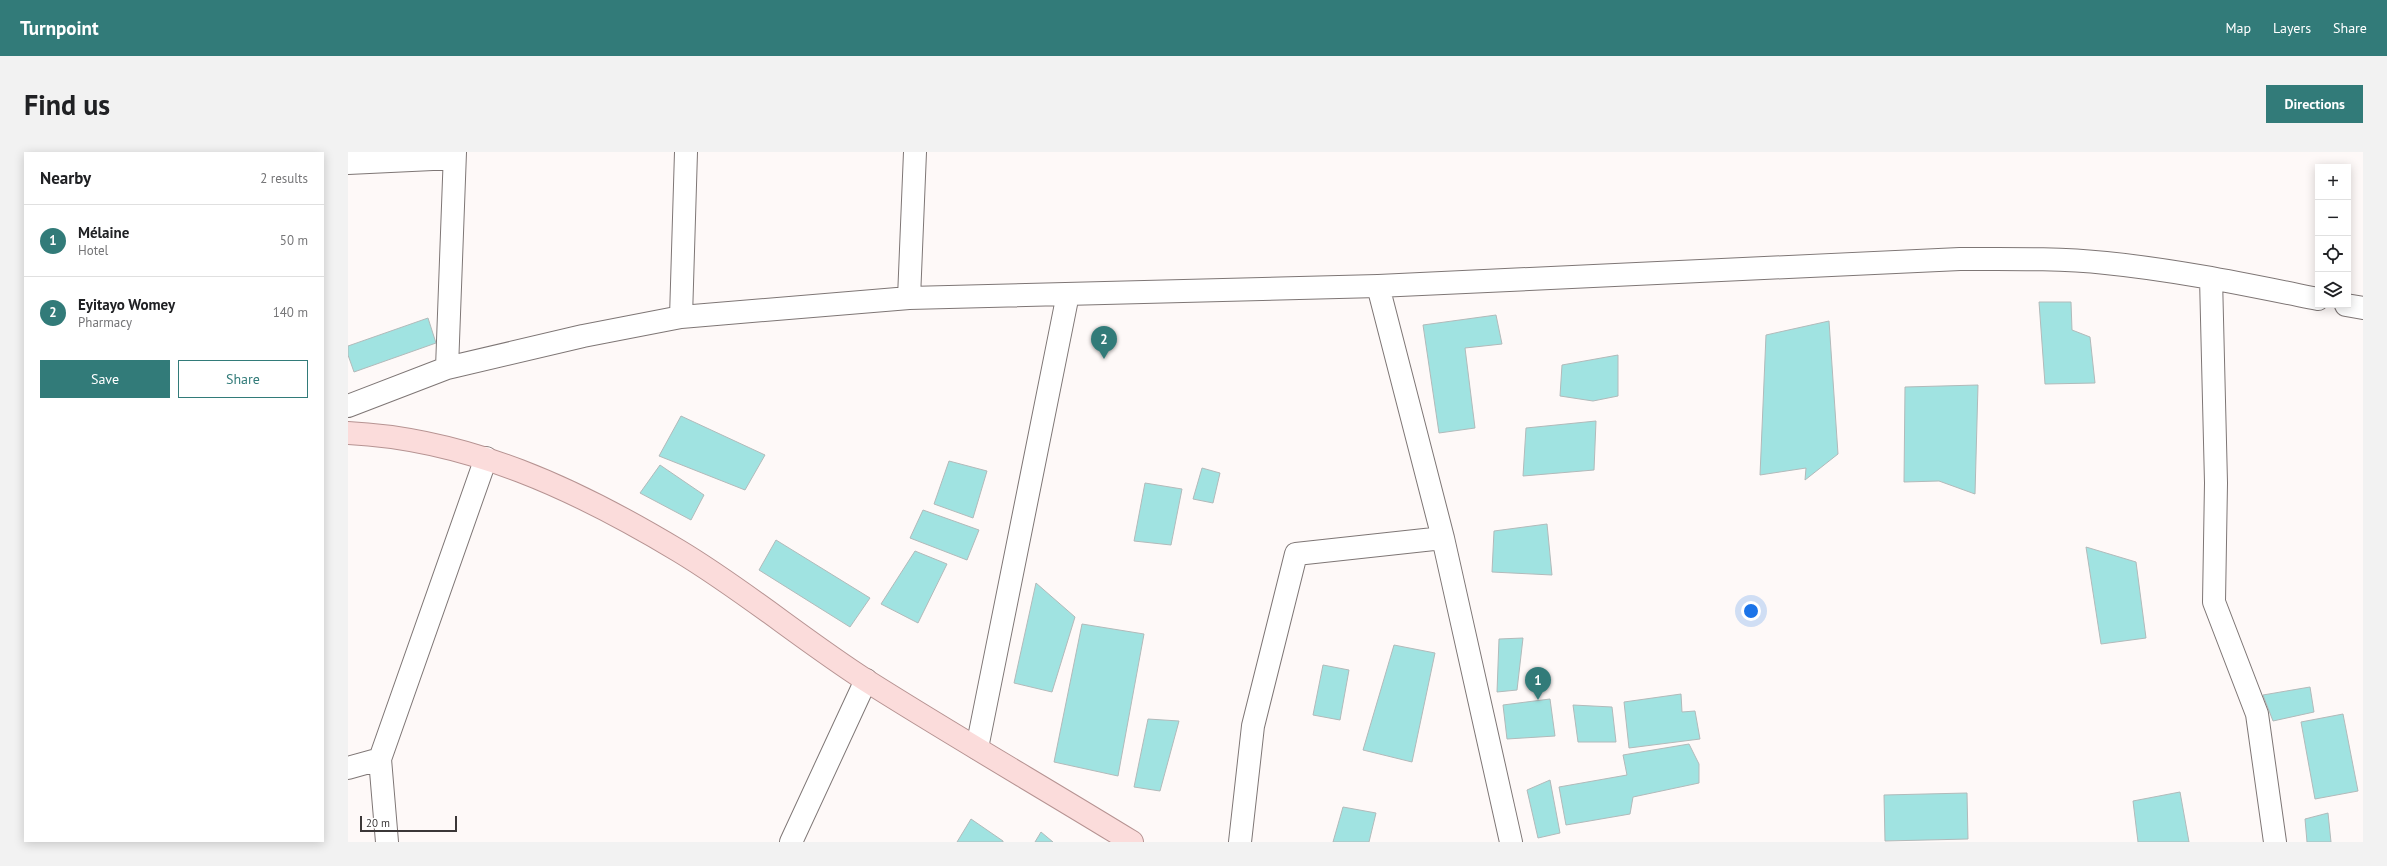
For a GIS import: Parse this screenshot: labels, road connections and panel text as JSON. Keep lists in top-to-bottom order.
{
  "scale_bar": "20 m",
  "page": {
    "header": "Turnpoint",
    "nav": ["Map", "Layers", "Share"],
    "buttons": [
      "Directions",
      ["Save", "Share"]
    ],
    "title": "Find us",
    "heading": ["Nearby", "2 results"],
    "map_buttons": ["+", "−"],
    "list": [
      {
        "mark": "1",
        "name": "Mélaine",
        "note": "Hotel",
        "value": "50 m"
      },
      {
        "mark": "2",
        "name": "Eyitayo Womey",
        "note": "Pharmacy",
        "value": "140 m"
      }
    ],
    "pins": ["2", "1"],
    "scale": "20 m"
  }
}
